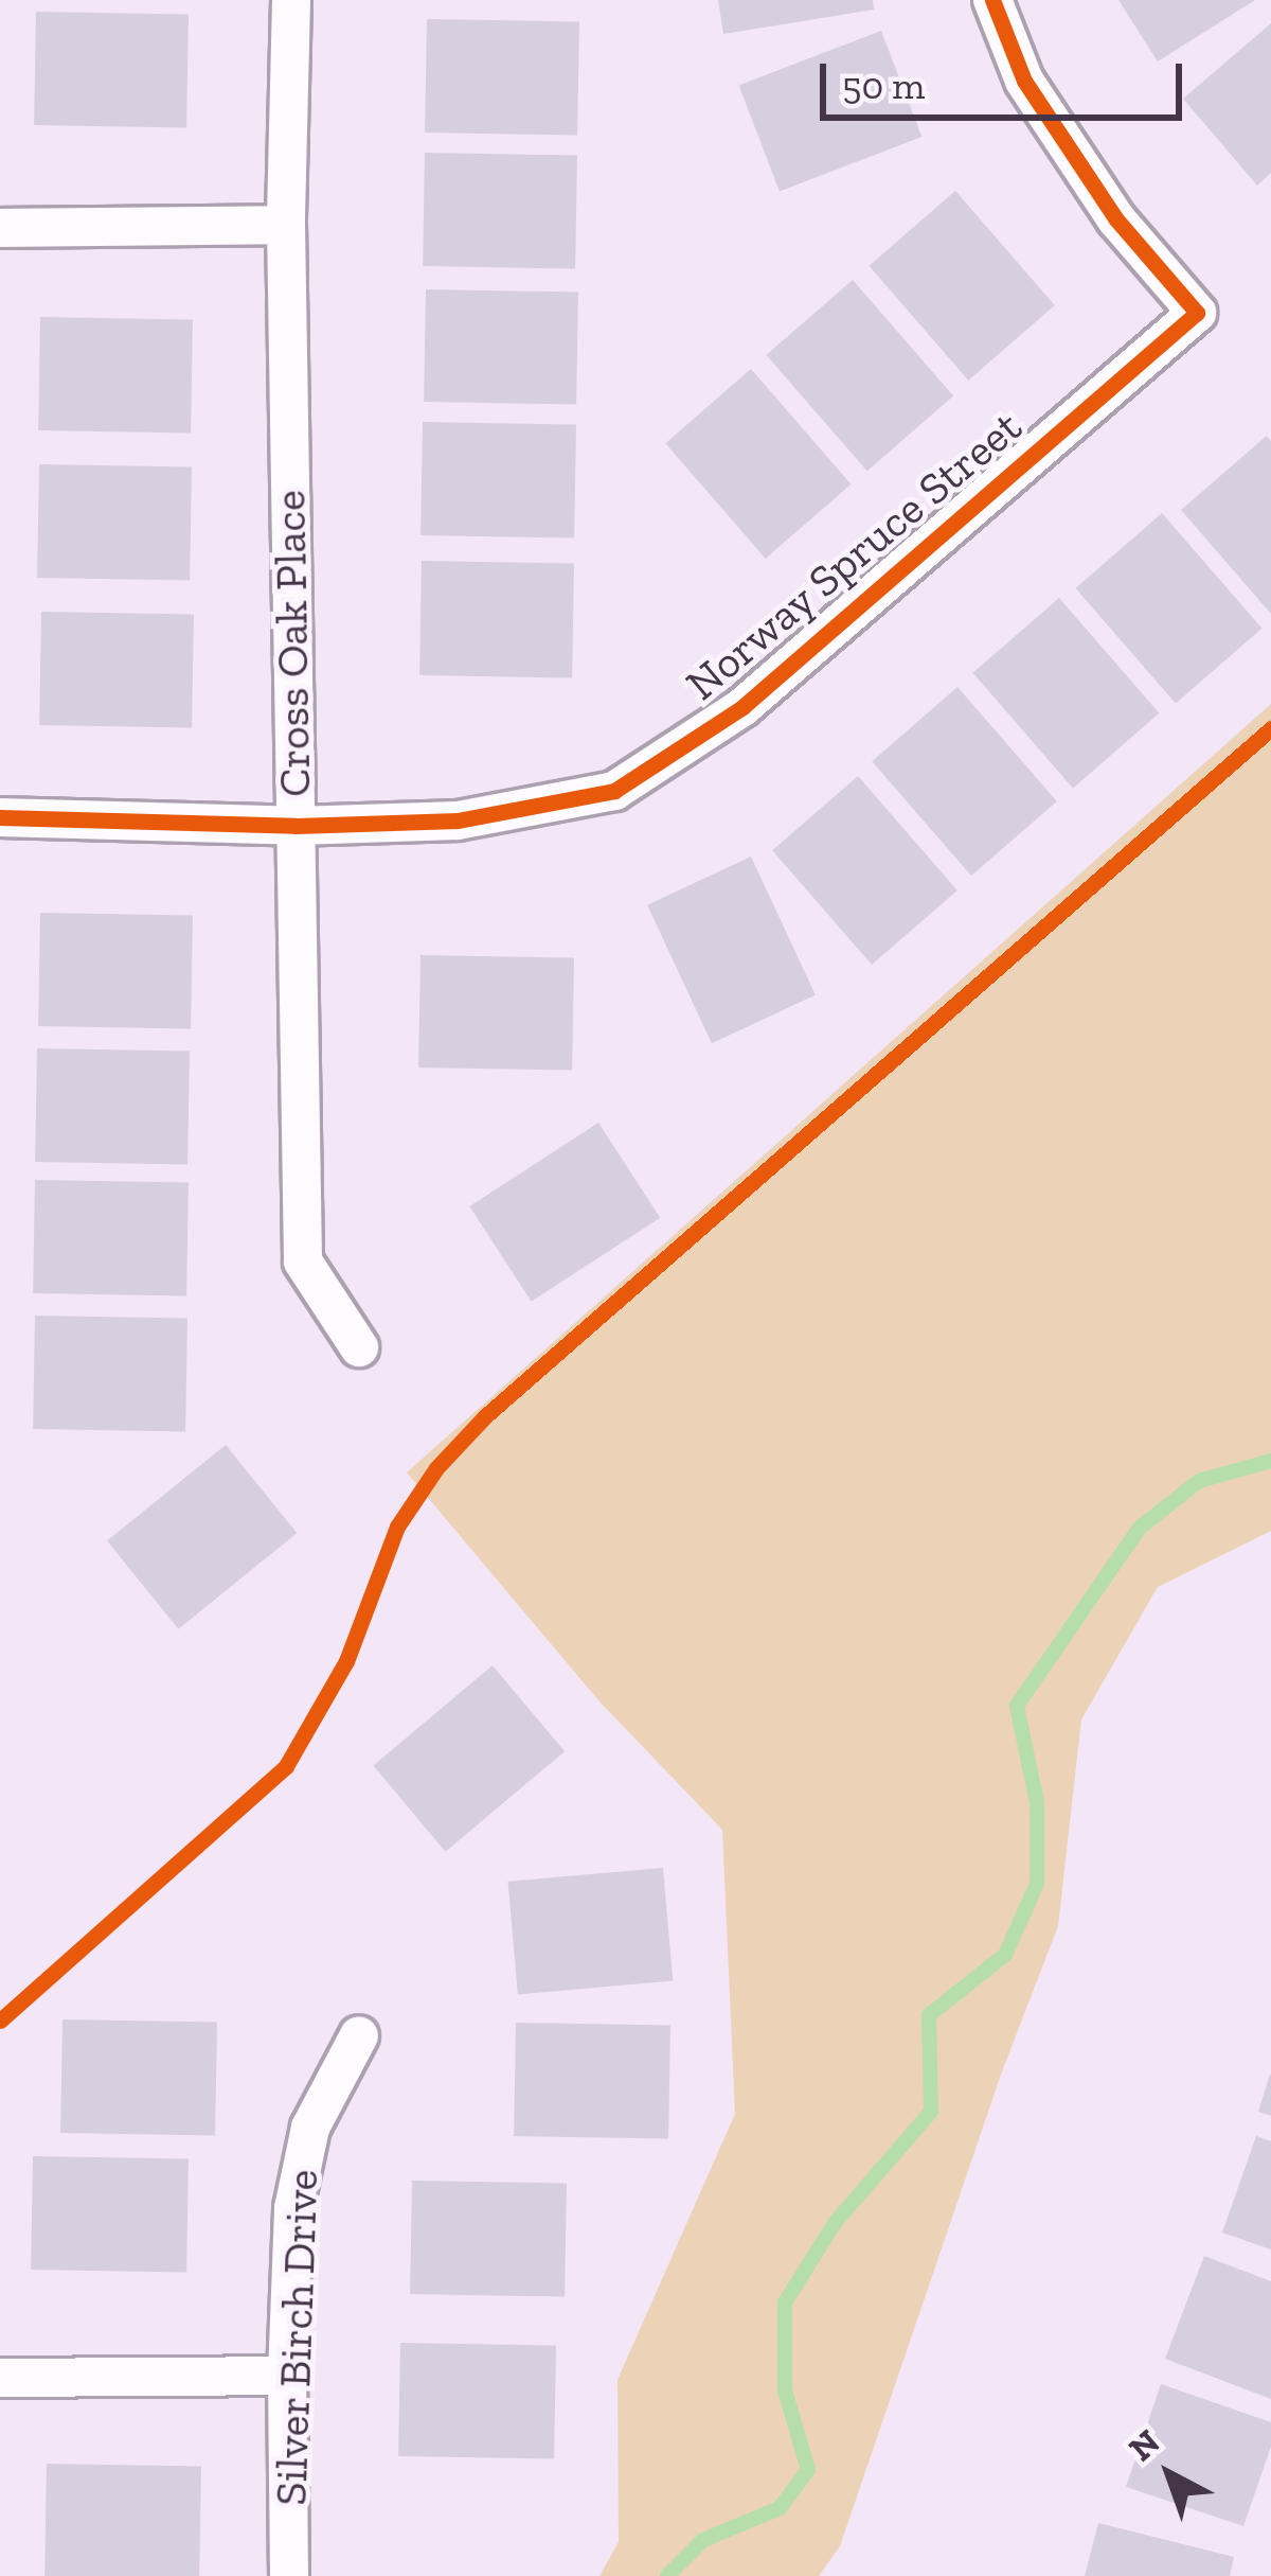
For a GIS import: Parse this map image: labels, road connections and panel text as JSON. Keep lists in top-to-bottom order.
{
  "streets": {
    "street": ["Norway Spruce Street", "Cross Oak Place", "Silver Birch Drive"]
  },
  "crossings": [
    ["Norway Spruce Street", "Cross Oak Place"]
  ],
  "scale_bar": "50 m",
  "north": "top left"
}
